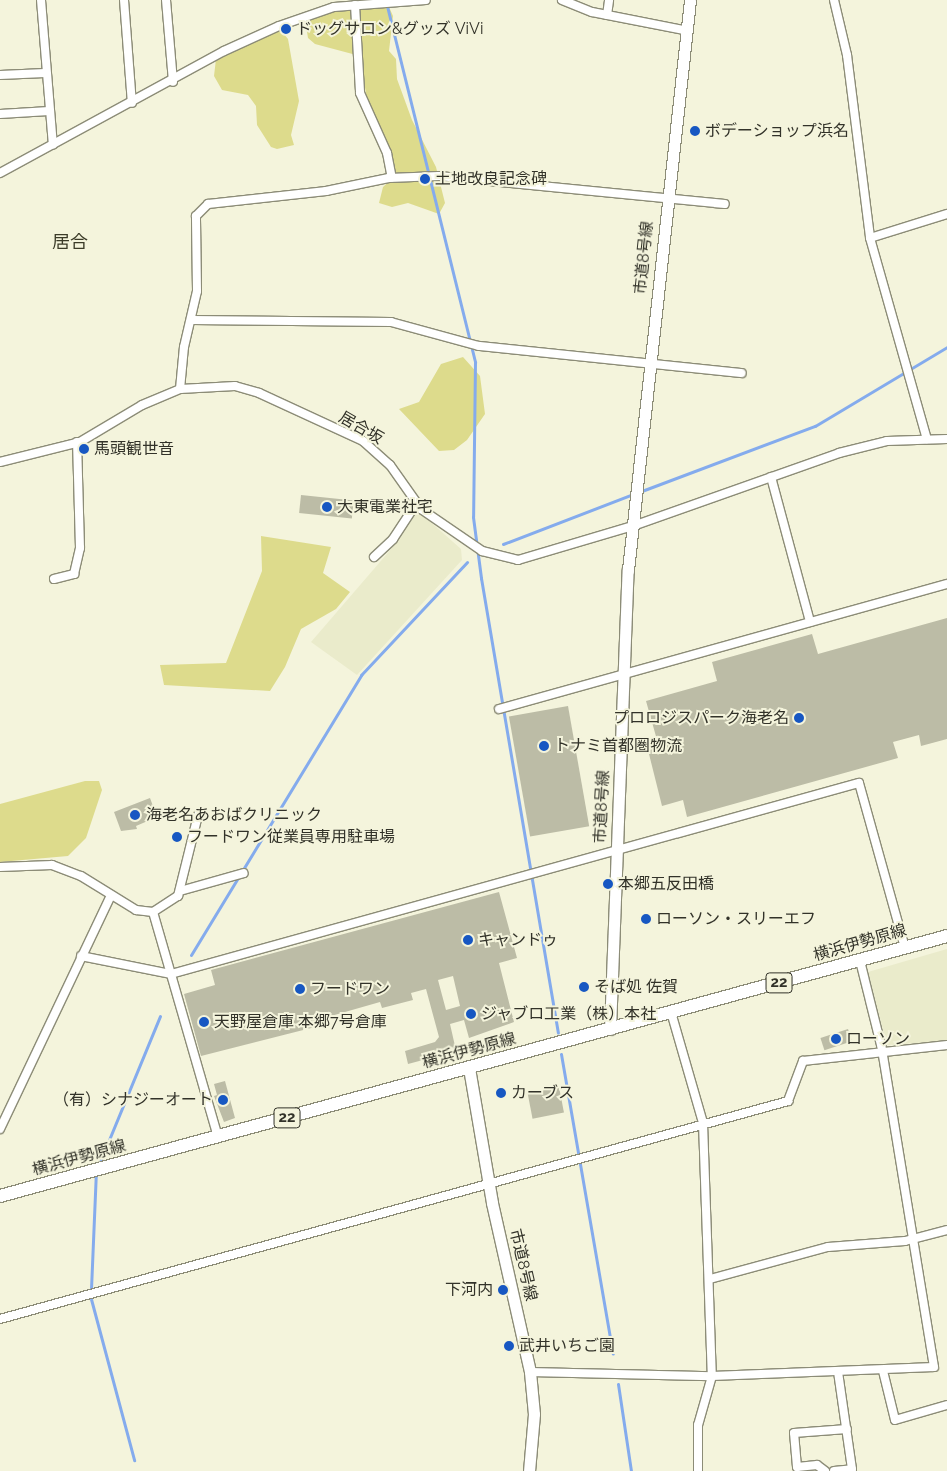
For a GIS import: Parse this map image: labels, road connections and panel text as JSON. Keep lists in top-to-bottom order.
{
  "streets": {
    "main road": ["横浜伊勢原線", "22"],
    "street": ["市道8号線", "居合坂"]
  },
  "crossings": [
    ["市道8号線", "居合坂"],
    ["市道8号線", "横浜伊勢原線"]
  ],
  "districts": ["居合"],
  "places": [
    "ドッグサロン&グッズ ViVi",
    "ボデーショップ浜名",
    "土地改良記念碑",
    "馬頭観世音",
    "大東電業社宅",
    "プロロジスパーク海老名",
    "トナミ首都圏物流",
    "海老名あおばクリニック",
    "フードワン従業員専用駐車場",
    "本郷五反田橋",
    "ローソン・スリーエフ",
    "キャンドゥ",
    "そば処 佐賀",
    "フードワン",
    "ジャブロ工業（株）本社",
    "天野屋倉庫 本郷7号倉庫",
    "ローソン",
    "カーブス",
    "（有）シナジーオート",
    "下河内",
    "武井いちご園"
  ]
}
